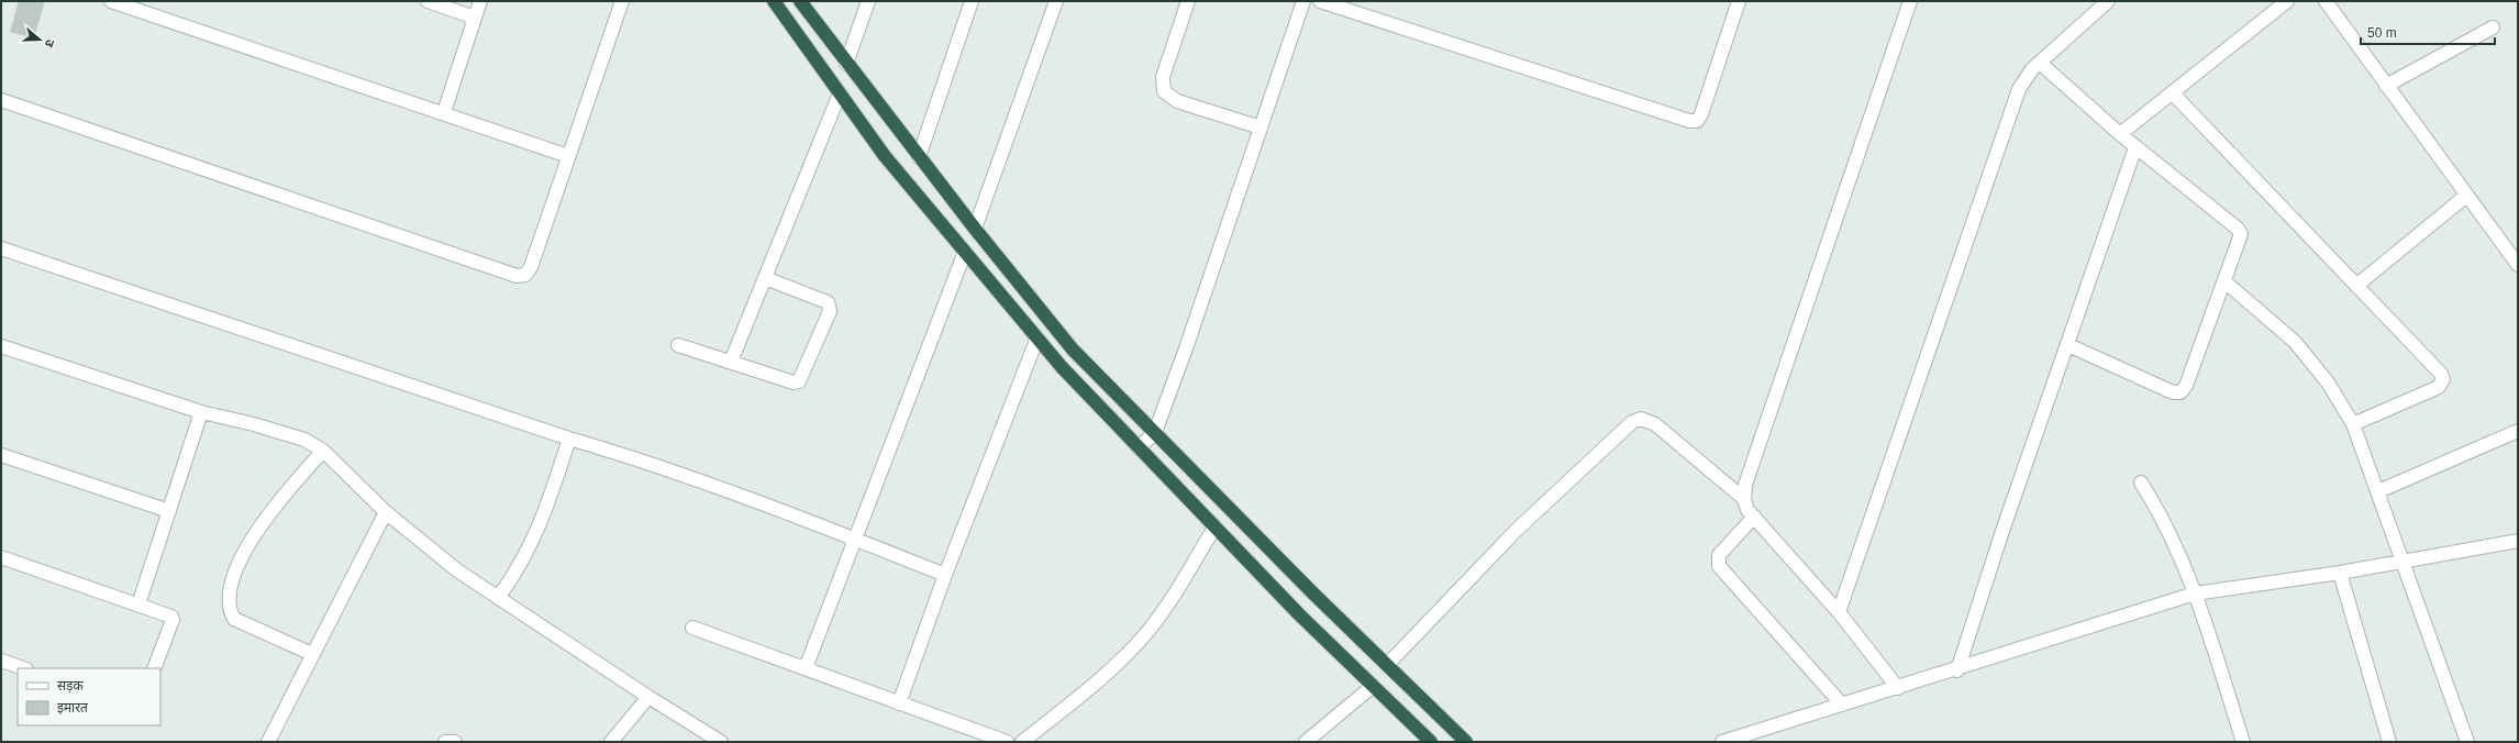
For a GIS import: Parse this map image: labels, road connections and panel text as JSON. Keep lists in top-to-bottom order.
{
  "legend": ["सड़क", "इमारत"],
  "scale_bar": "50 m",
  "north": "right"
}
